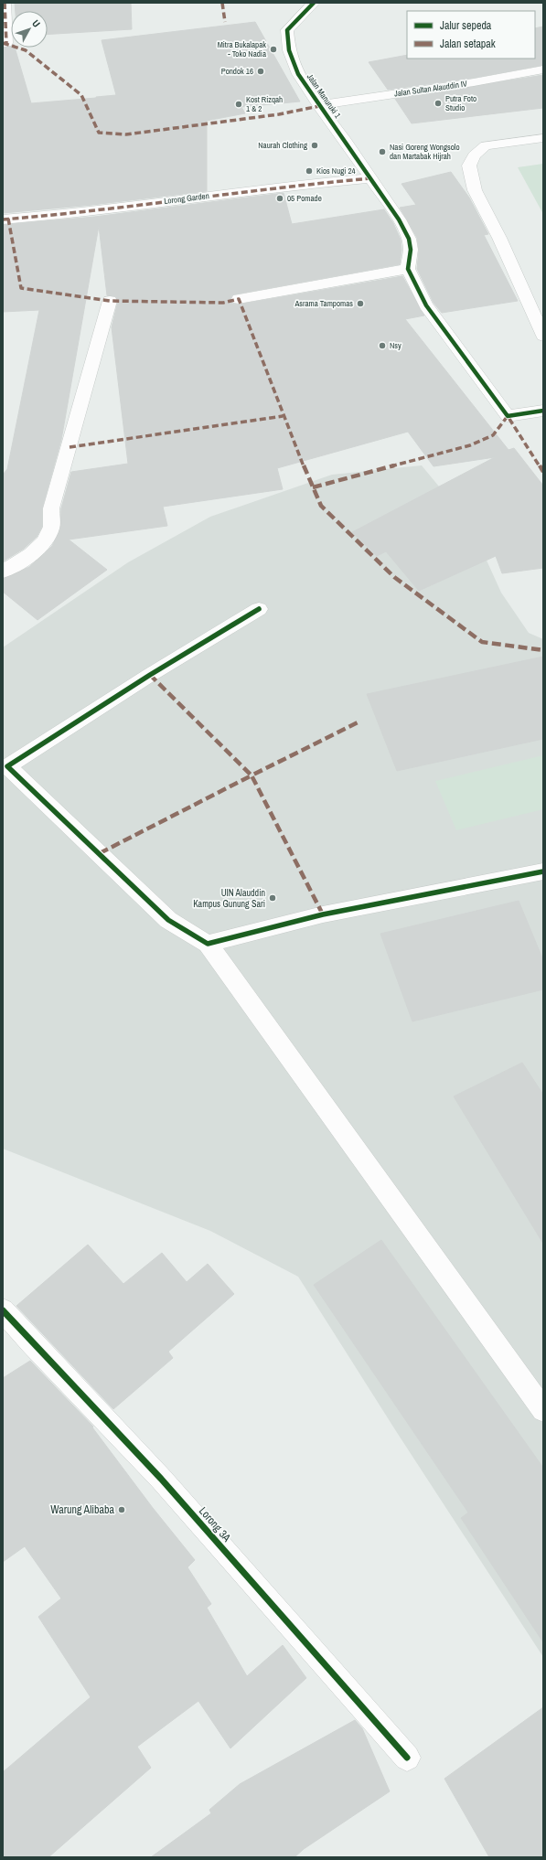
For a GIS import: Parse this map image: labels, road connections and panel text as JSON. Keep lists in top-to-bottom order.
{
  "streets": {
    "street": [
      "Jalan Sultan Alauddin IV",
      "Jalan Manuruki 1",
      "Lorong Garden",
      "Lorong 3A"
    ]
  },
  "crossings": [
    ["Jalan Sultan Alauddin IV", "Jalan Manuruki 1"],
    ["Jalan Manuruki 1", "Lorong Garden"]
  ],
  "places": [
    "Mitra Bukalapak - Toko Nadia",
    "Pondok 16",
    "Putra Foto Studio",
    "Kost Rizqah 1 & 2",
    "Naurah Clothing",
    "Nasi Goreng Wongsolo dan Martabak Hijrah",
    "Kios Nugi 24",
    "05 Pomade",
    "Asrama Tampomas",
    "Nsy",
    "UIN Alauddin Kampus Gunung Sari",
    "Warung Alibaba"
  ],
  "legend": ["Jalur sepeda", "Jalan setapak"],
  "north": "top right"
}
